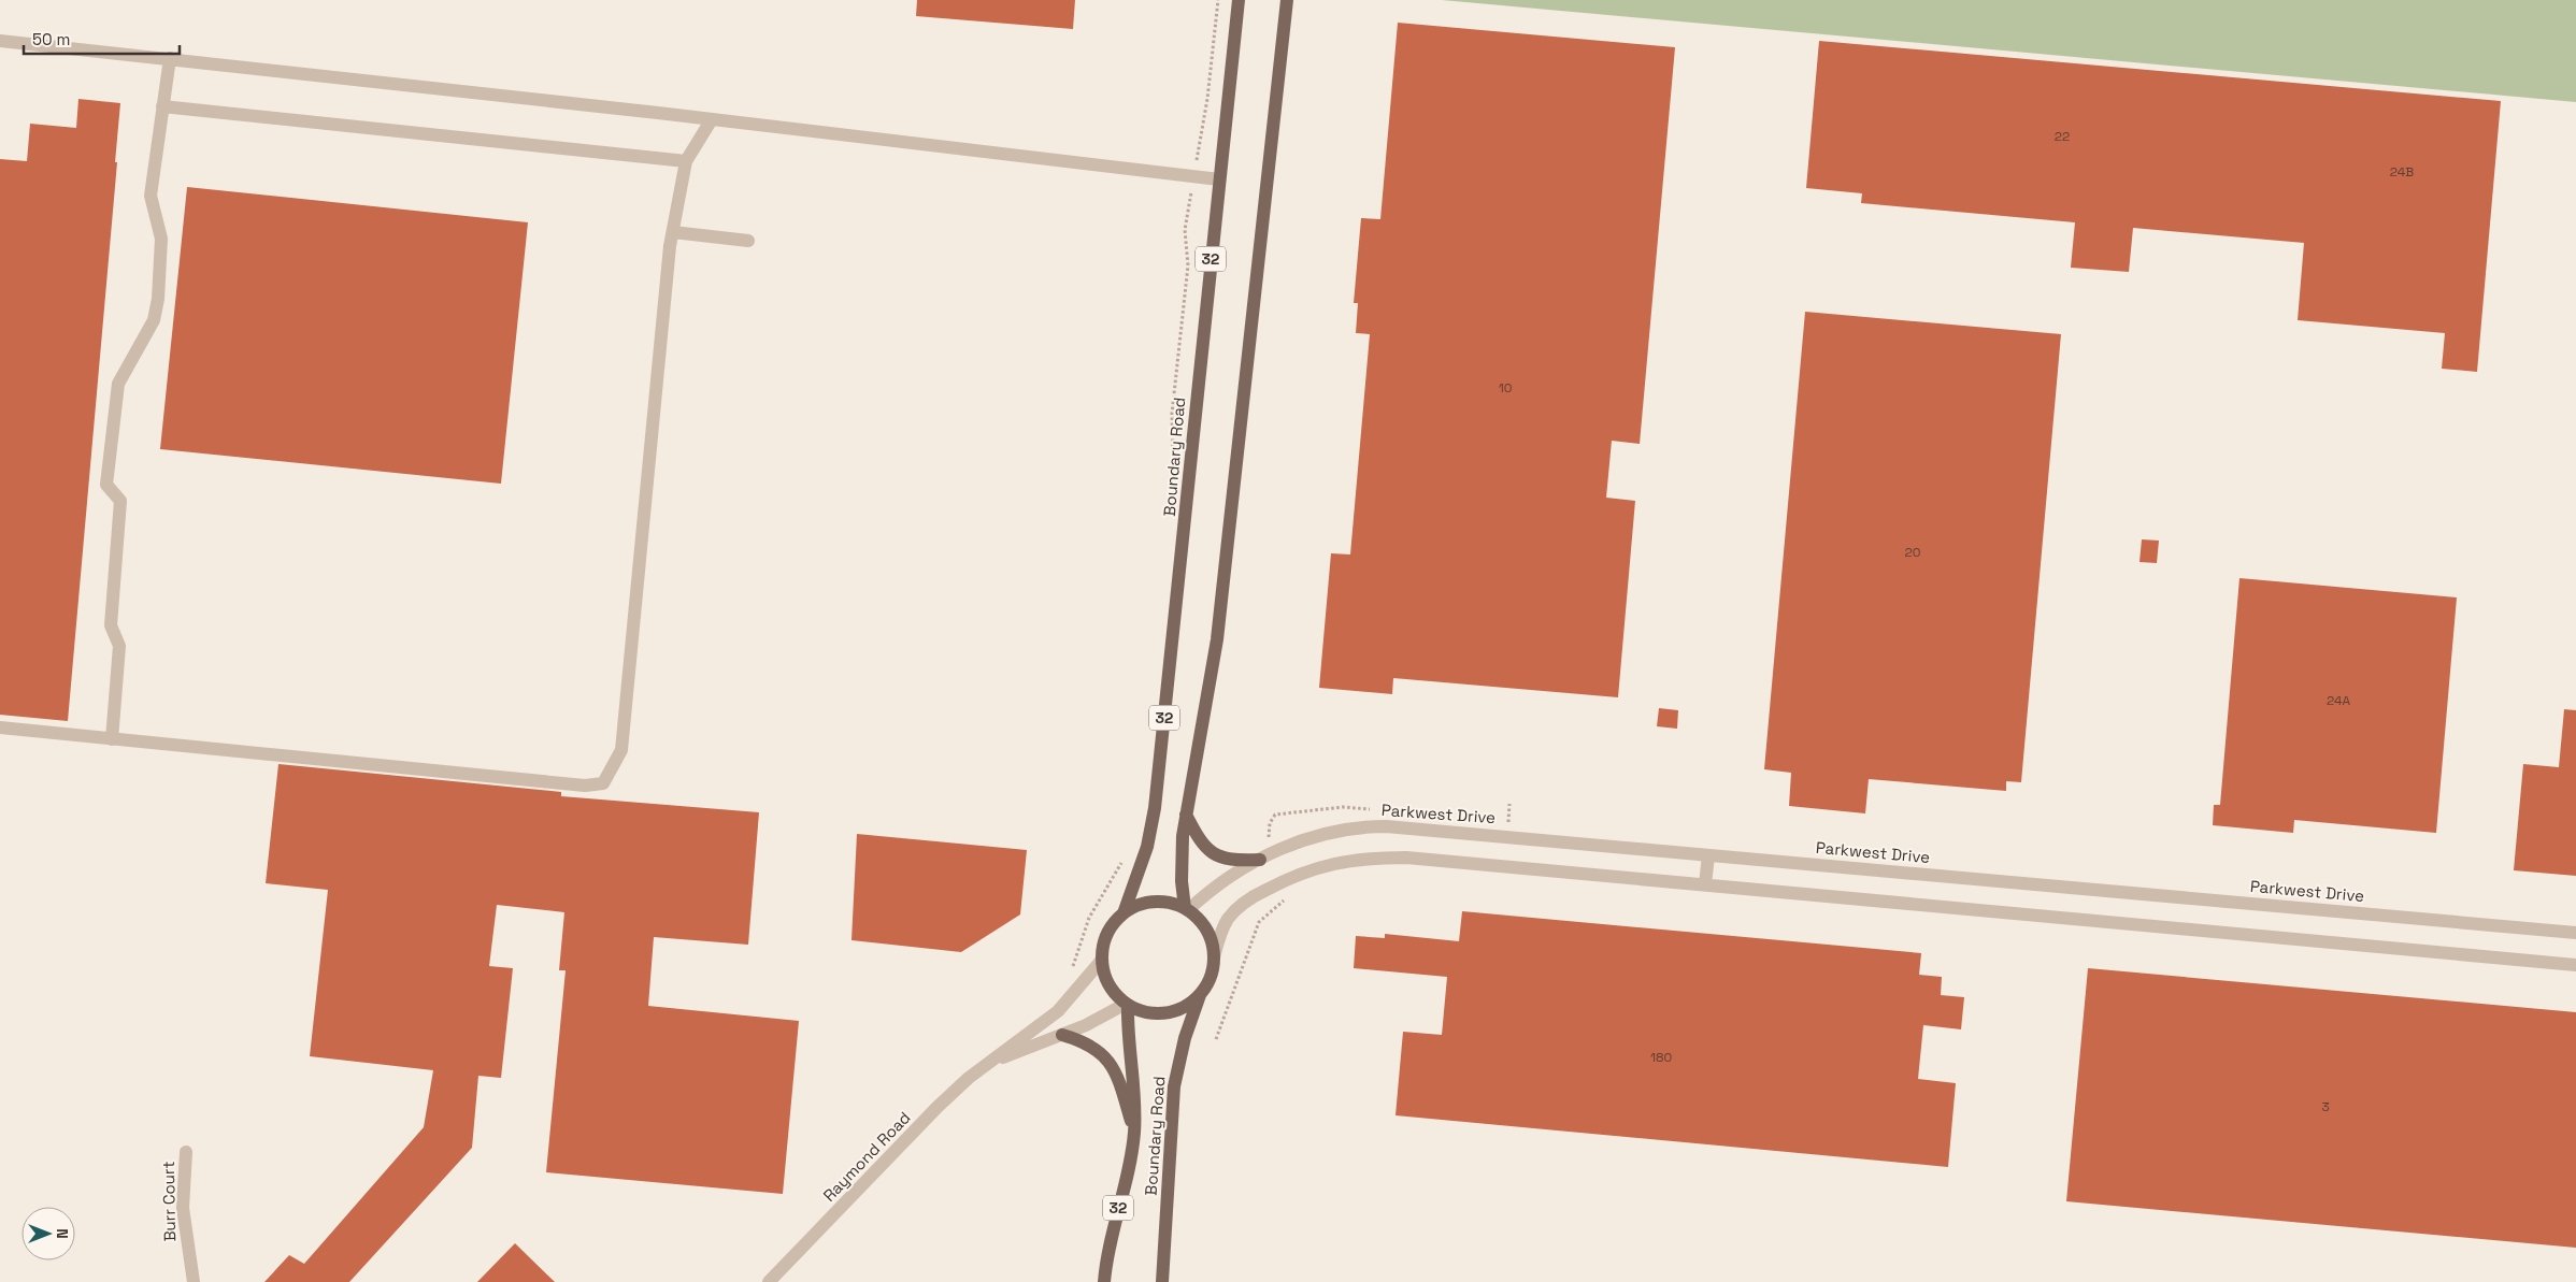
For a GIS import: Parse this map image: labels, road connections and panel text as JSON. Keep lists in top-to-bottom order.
{
  "streets": {
    "main road": ["32", "Boundary Road"],
    "street": ["Parkwest Drive", "Raymond Road", "Burr Court"]
  },
  "crossings": [
    ["32", "Boundary Road"],
    ["32", "Parkwest Drive"],
    ["32", "Raymond Road"],
    ["Boundary Road", "Parkwest Drive"],
    ["Boundary Road", "Raymond Road"],
    ["Parkwest Drive", "Raymond Road"]
  ],
  "house_numbers": [
    "22",
    "24B",
    "10",
    "20",
    "24A",
    "180",
    "3"
  ],
  "scale_bar": "50 m",
  "north": "right"
}
